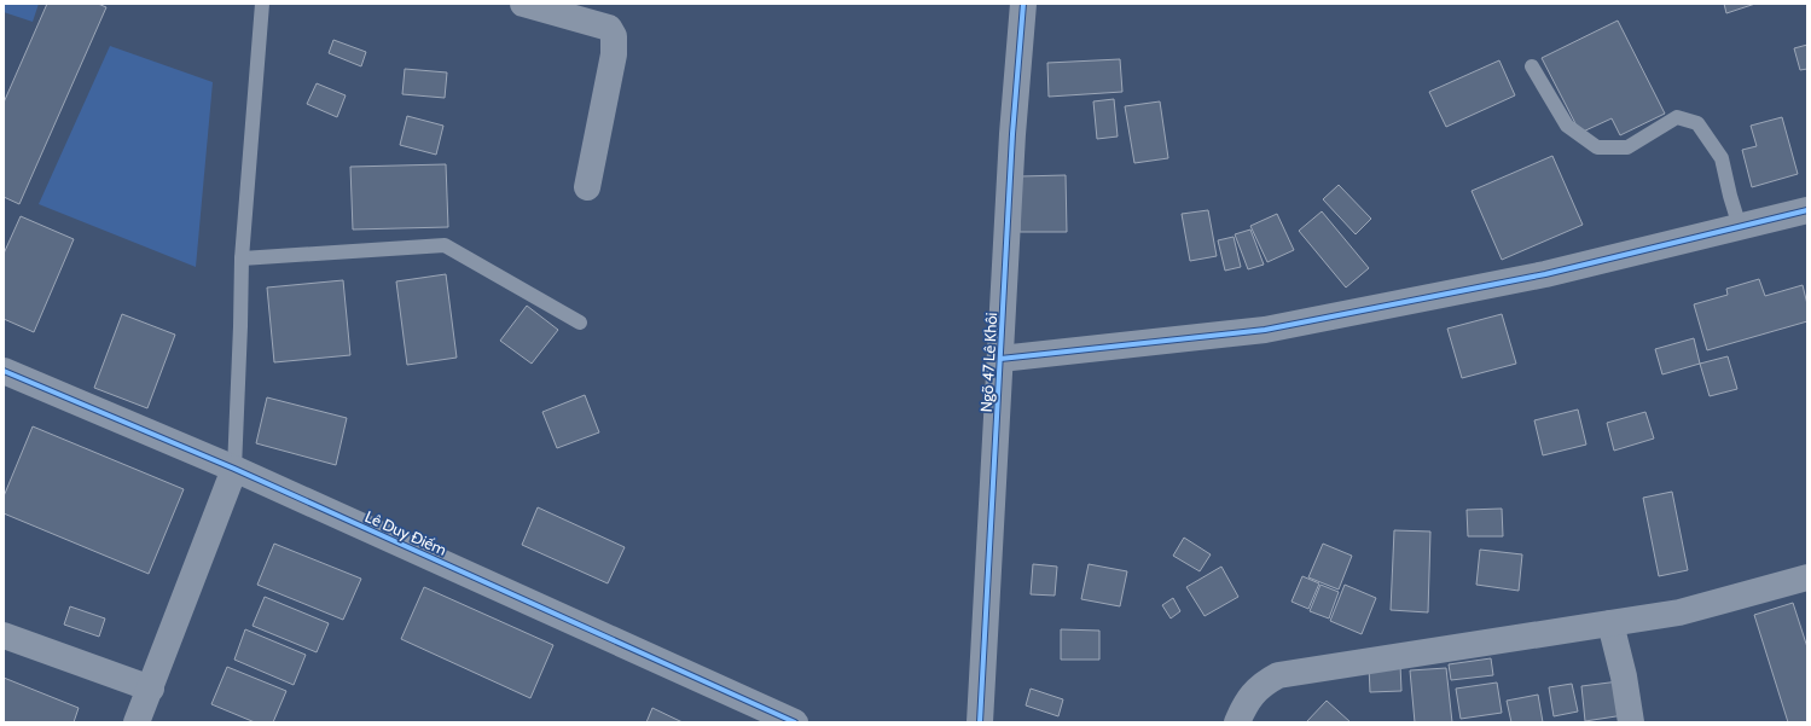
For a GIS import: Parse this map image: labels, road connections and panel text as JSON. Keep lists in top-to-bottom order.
{
  "streets": {
    "street": ["Ngõ 47 Lê Khôi", "Lê Duy Điếm"]
  }
}
